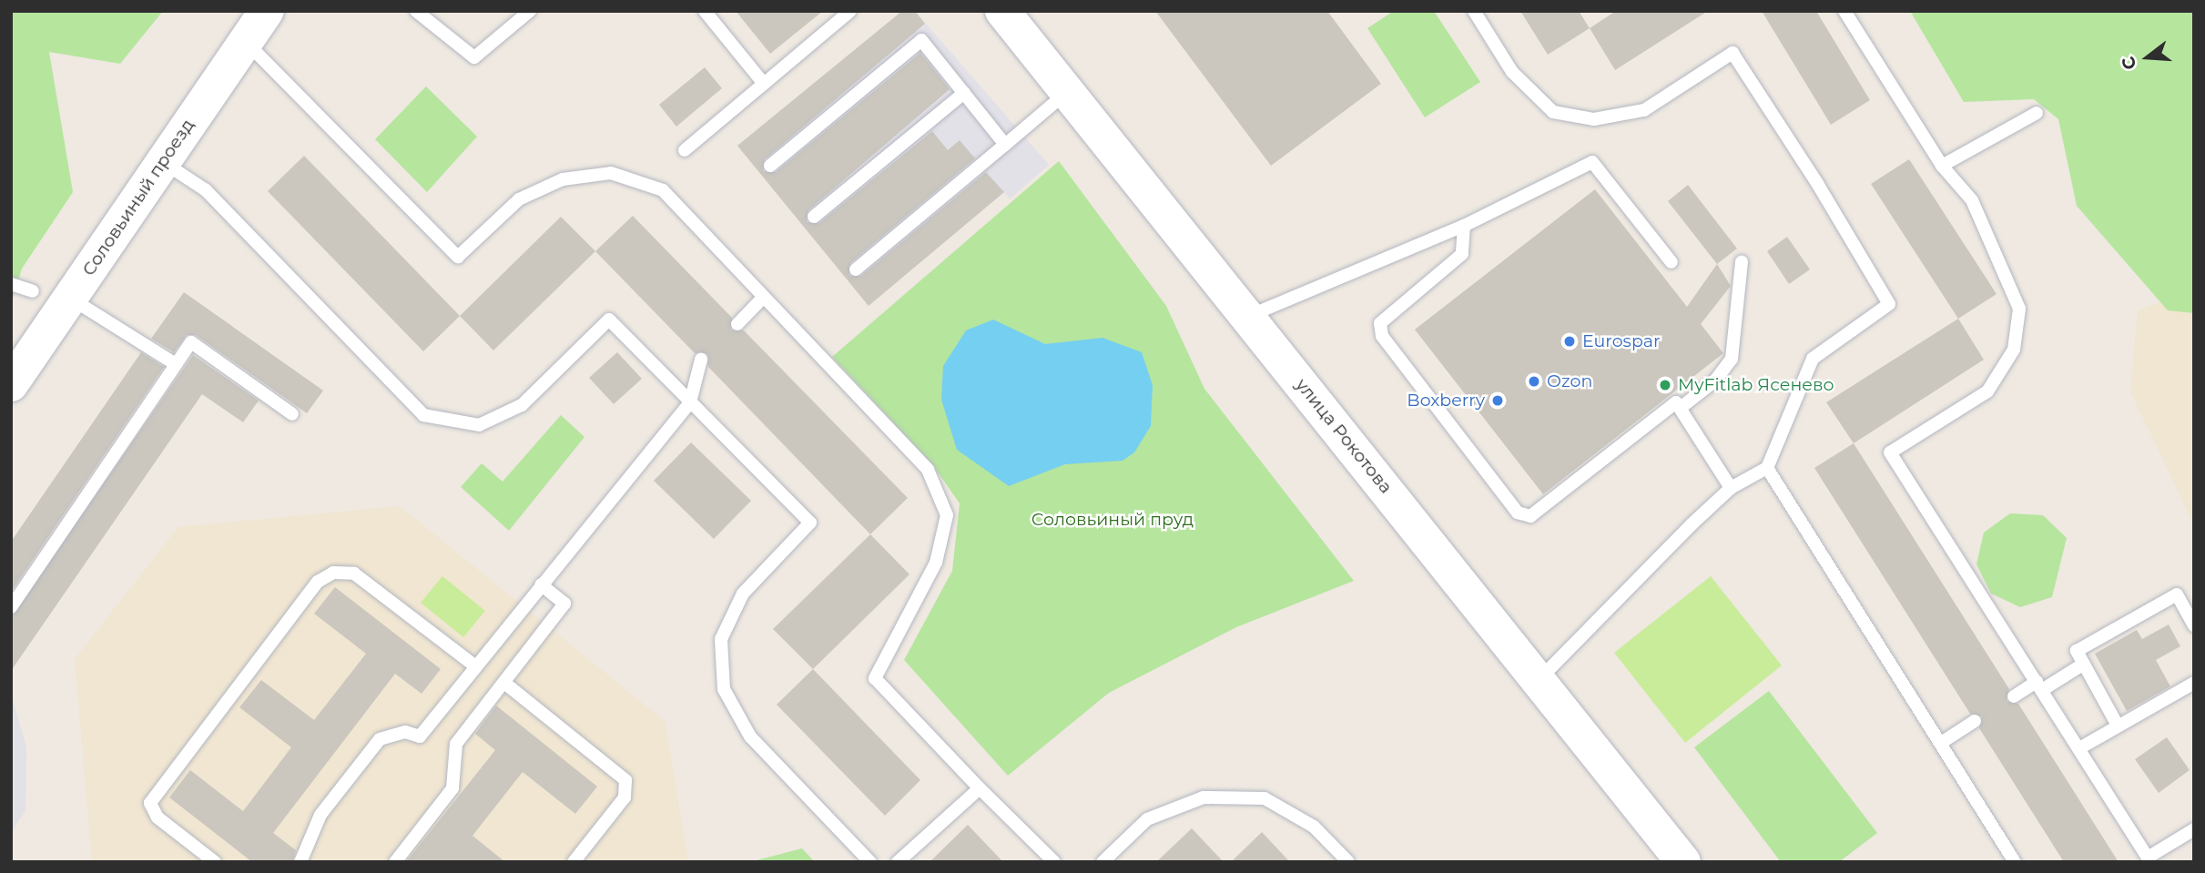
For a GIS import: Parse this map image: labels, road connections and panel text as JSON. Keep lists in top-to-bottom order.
{
  "streets": {
    "street": ["Соловьиный проезд", "улица Рокотова"]
  },
  "parks": ["Соловьиный пруд"],
  "places": [
    "Eurospar",
    "Ozon",
    "MyFitlab Ясенево",
    "Boxberry"
  ],
  "north": "left"
}
